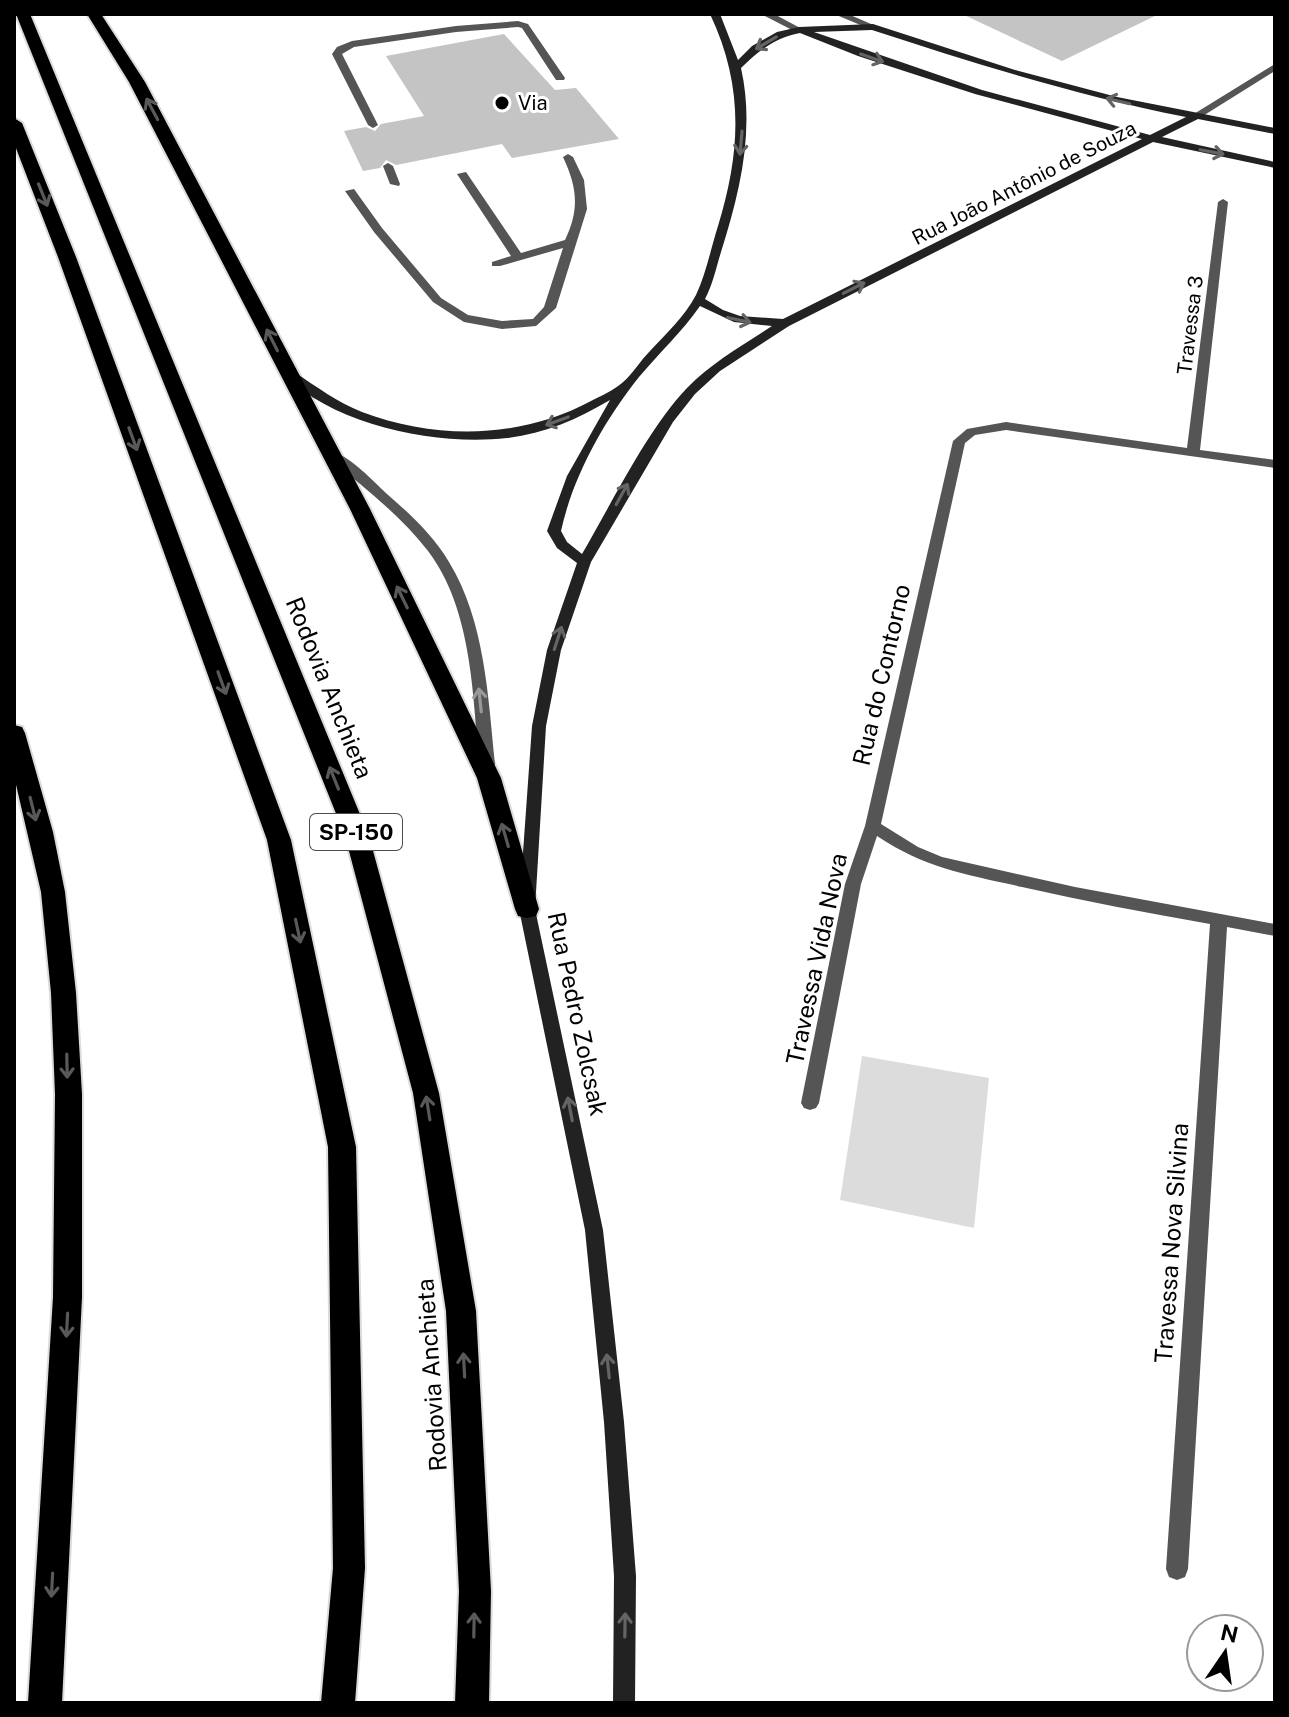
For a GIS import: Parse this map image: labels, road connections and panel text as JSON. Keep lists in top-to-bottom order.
{
  "streets": {
    "highway": ["Rodovia Anchieta", "SP-150"],
    "main road": ["Rua João Antônio de Souza", "Rua Pedro Zolcsak"],
    "street": [
      "Travessa 3",
      "Rua do Contorno",
      "Travessa Vida Nova",
      "Travessa Nova Silvina"
    ]
  },
  "crossings": [
    ["Rua João Antônio de Souza", "Rua Pedro Zolcsak"],
    ["Travessa 3", "Rua do Contorno"],
    ["Rua do Contorno", "Travessa Vida Nova"]
  ],
  "one_way": ["Rua João Antônio de Souza", "Rua Pedro Zolcsak"],
  "places": ["Via"],
  "north": "top"
}
